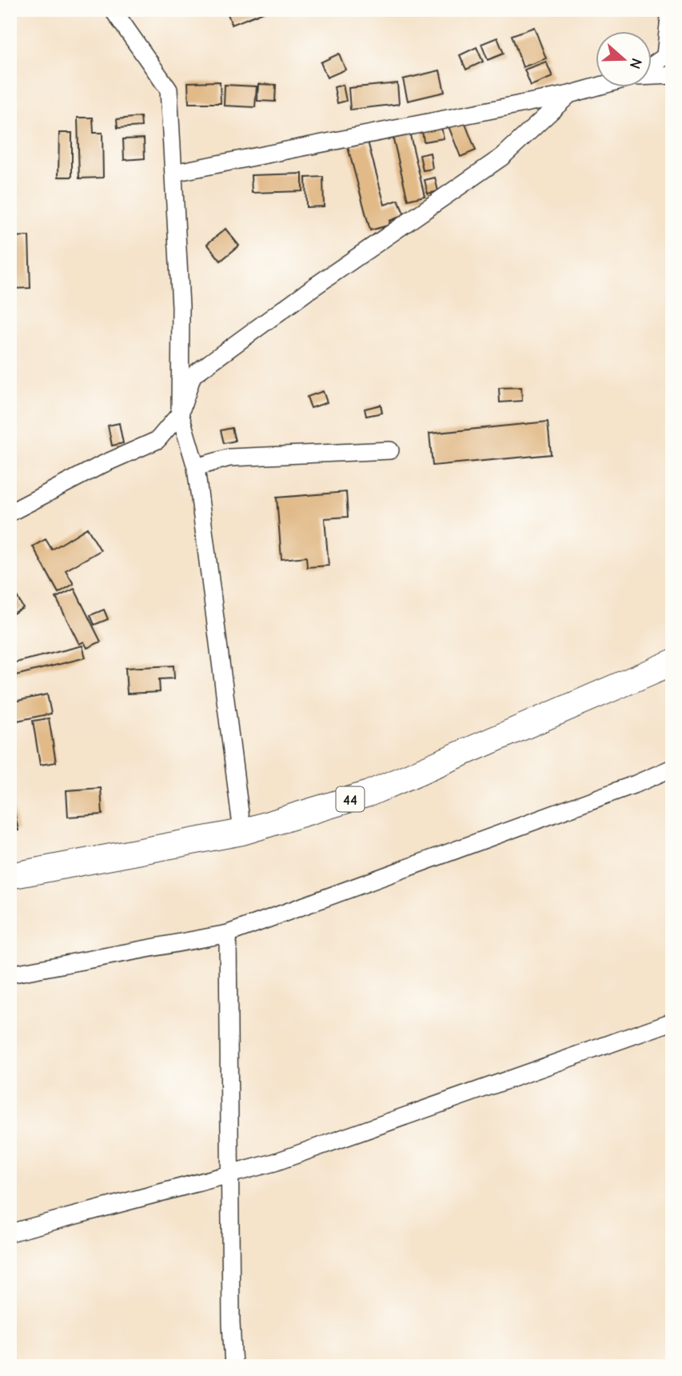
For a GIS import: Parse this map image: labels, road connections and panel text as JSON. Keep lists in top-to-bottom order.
{
  "streets": {
    "main road": ["44"]
  },
  "north": "right"
}
